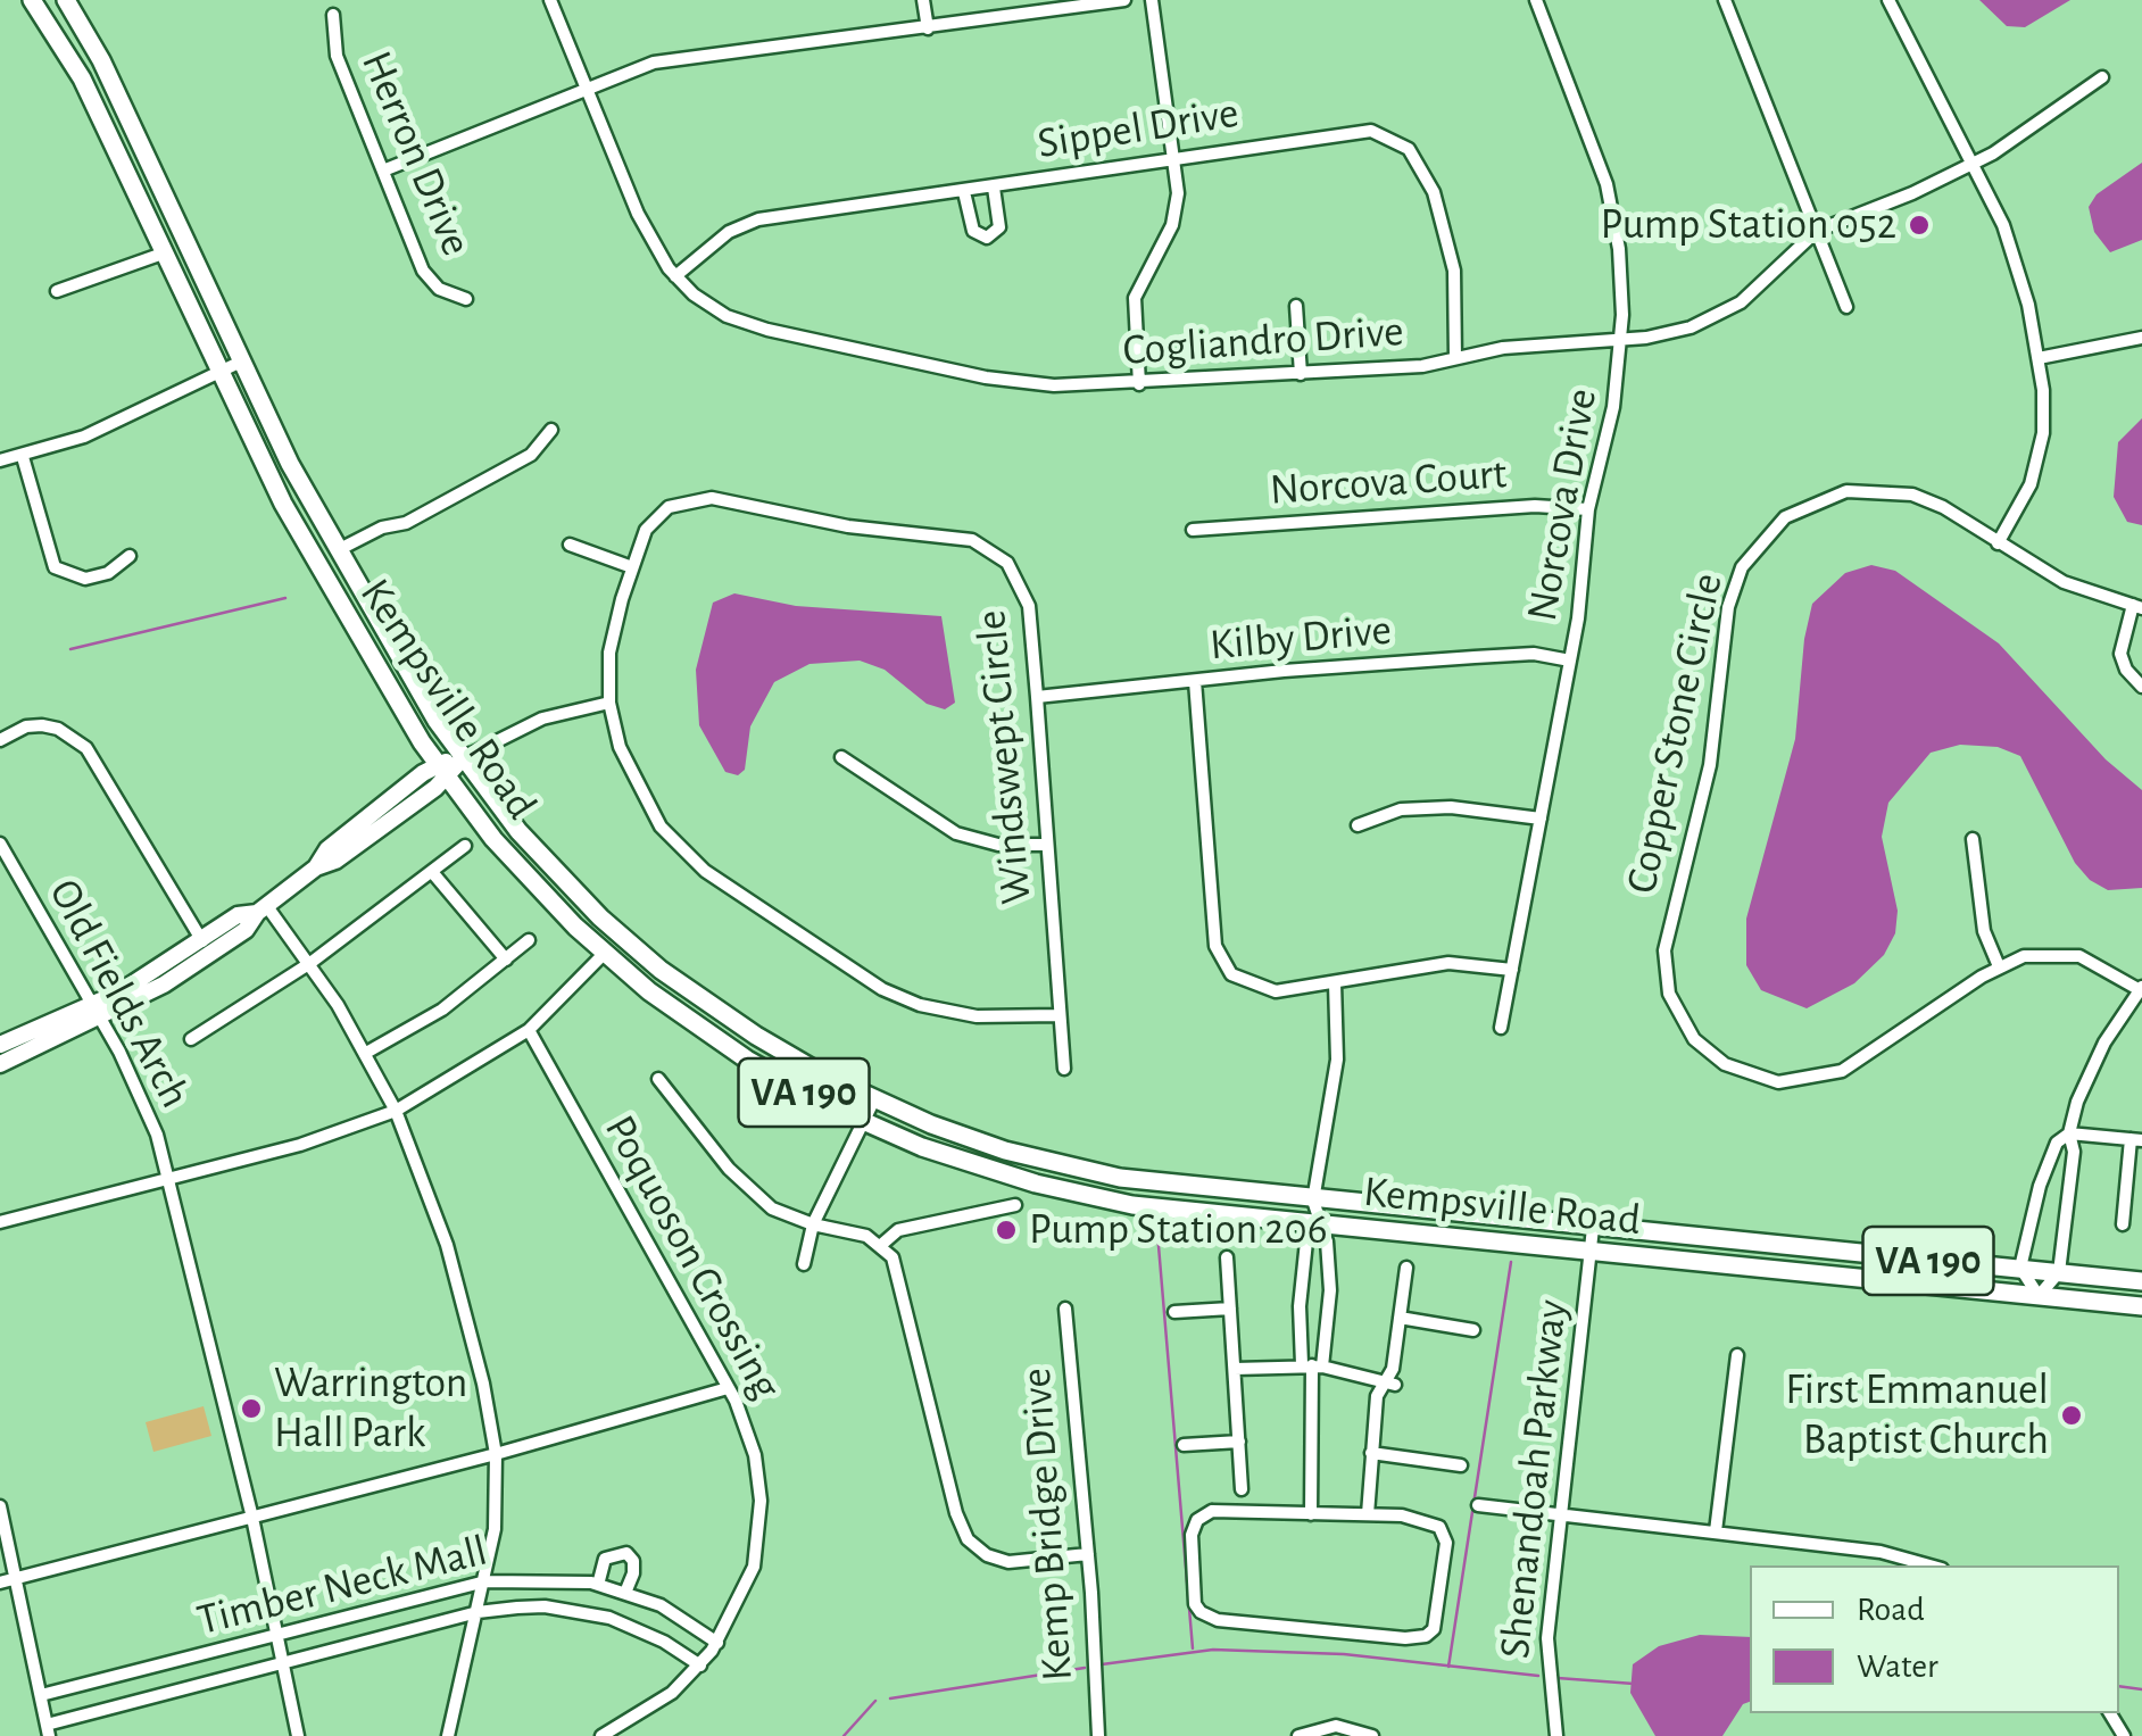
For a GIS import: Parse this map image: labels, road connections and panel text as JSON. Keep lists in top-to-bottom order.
{
  "streets": {
    "main road": ["Kempsville Road", "VA 190"],
    "street": [
      "Sippel Drive",
      "Herron Drive",
      "Cogliandro Drive",
      "Norcova Court",
      "Norcova Drive",
      "Kilby Drive",
      "Copper Stone Circle",
      "Windswept Circle",
      "Old Fields Arch",
      "Poquoson Crossing",
      "Shenandoah Parkway",
      "Kemp Bridge Drive",
      "Timber Neck Mall"
    ]
  },
  "crossings": [
    ["Sippel Drive", "Cogliandro Drive"],
    ["Cogliandro Drive", "Norcova Drive"],
    ["Norcova Court", "Norcova Drive"],
    ["Norcova Drive", "Kilby Drive"],
    ["Kilby Drive", "Windswept Circle"],
    ["Kempsville Road", "Shenandoah Parkway"],
    ["Old Fields Arch", "Timber Neck Mall"],
    ["Poquoson Crossing", "Timber Neck Mall"]
  ],
  "places": [
    "Pump Station 052",
    "Pump Station 206",
    "Warrington Hall Park",
    "First Emmanuel Baptist Church"
  ],
  "legend": ["Road", "Water"]
}
